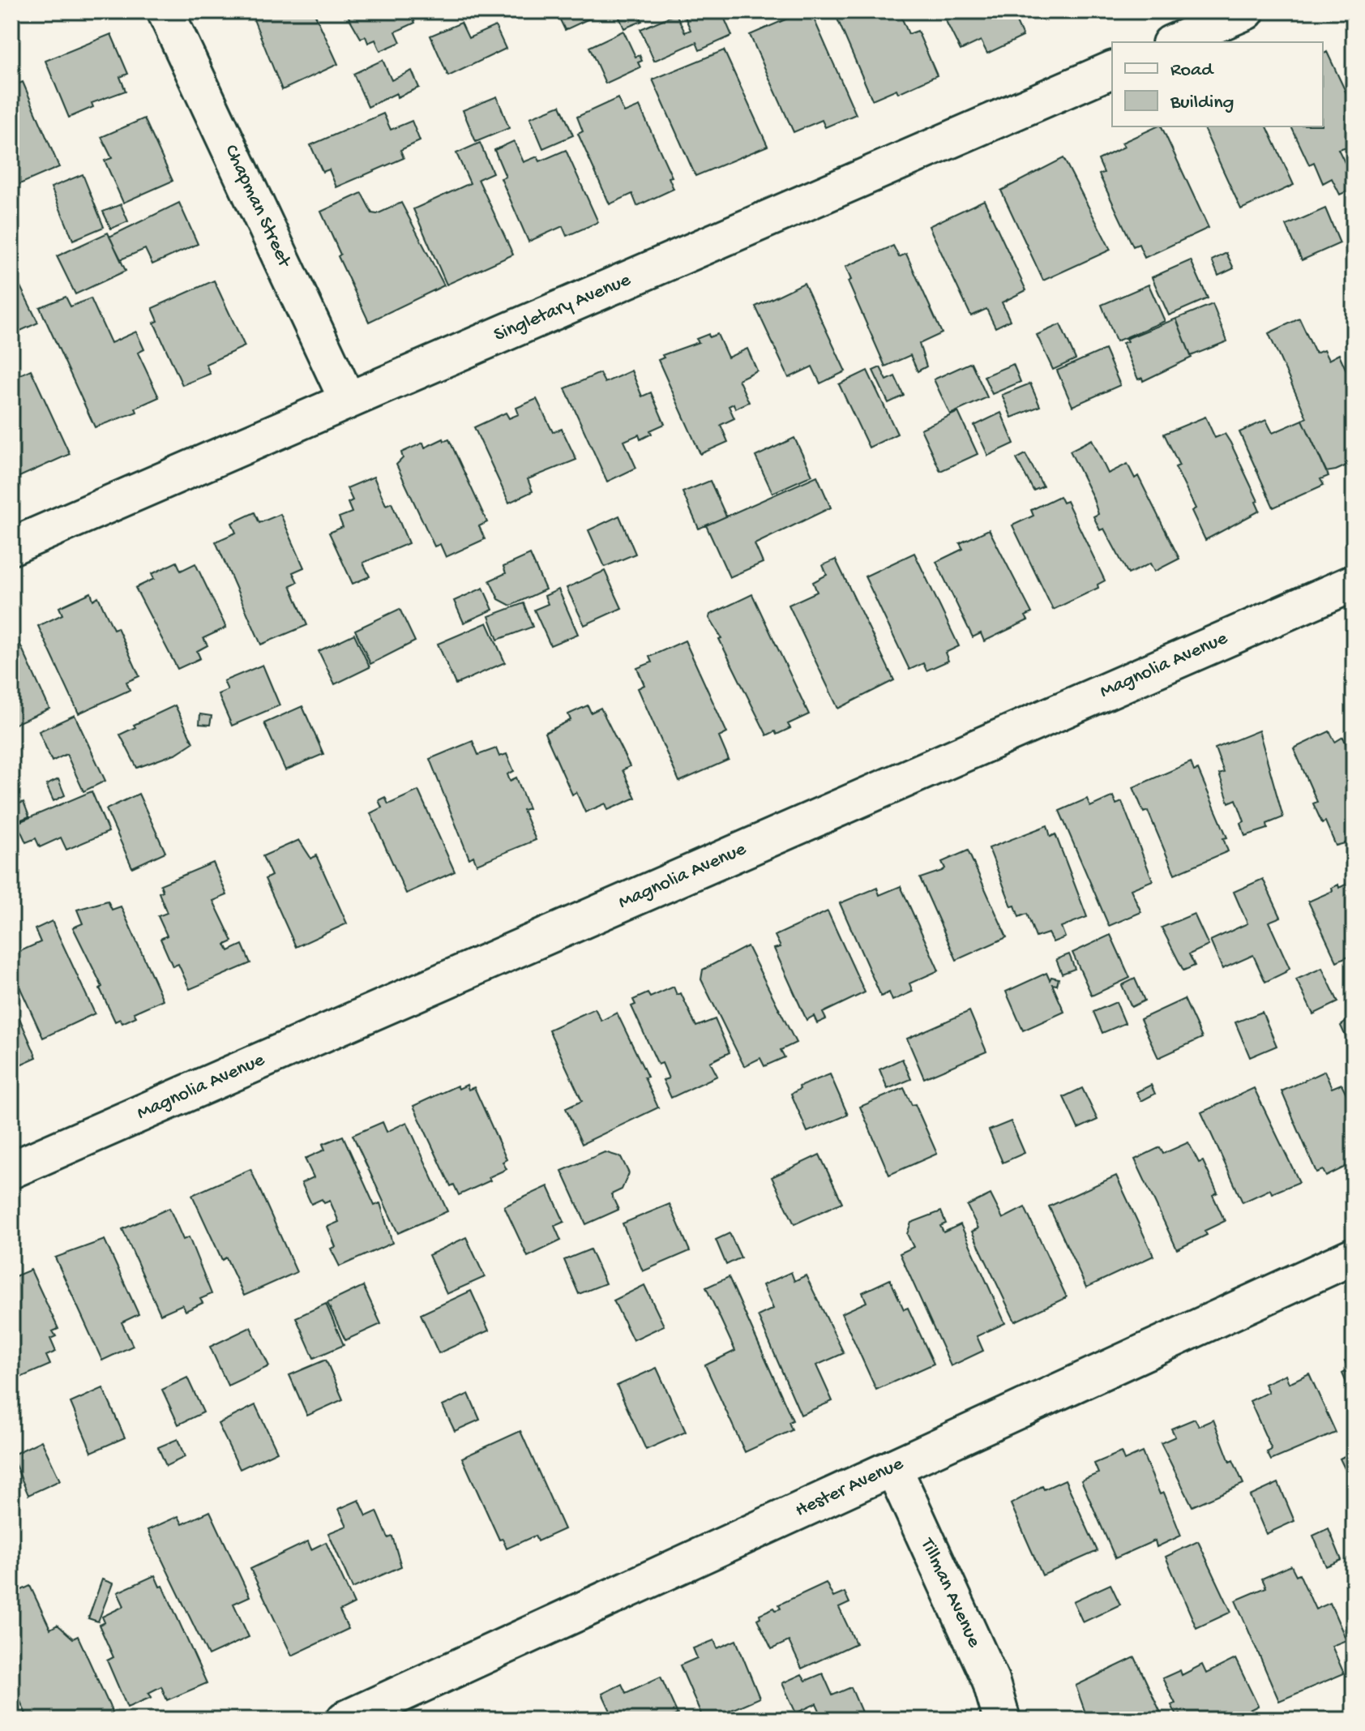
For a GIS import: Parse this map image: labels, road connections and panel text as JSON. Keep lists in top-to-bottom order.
{
  "streets": {
    "street": [
      "Chapman Street",
      "Singletary Avenue",
      "Magnolia Avenue",
      "Hester Avenue",
      "Tillman Avenue"
    ]
  },
  "crossings": [
    ["Chapman Street", "Singletary Avenue"],
    ["Hester Avenue", "Tillman Avenue"]
  ],
  "legend": ["Road", "Building"]
}
